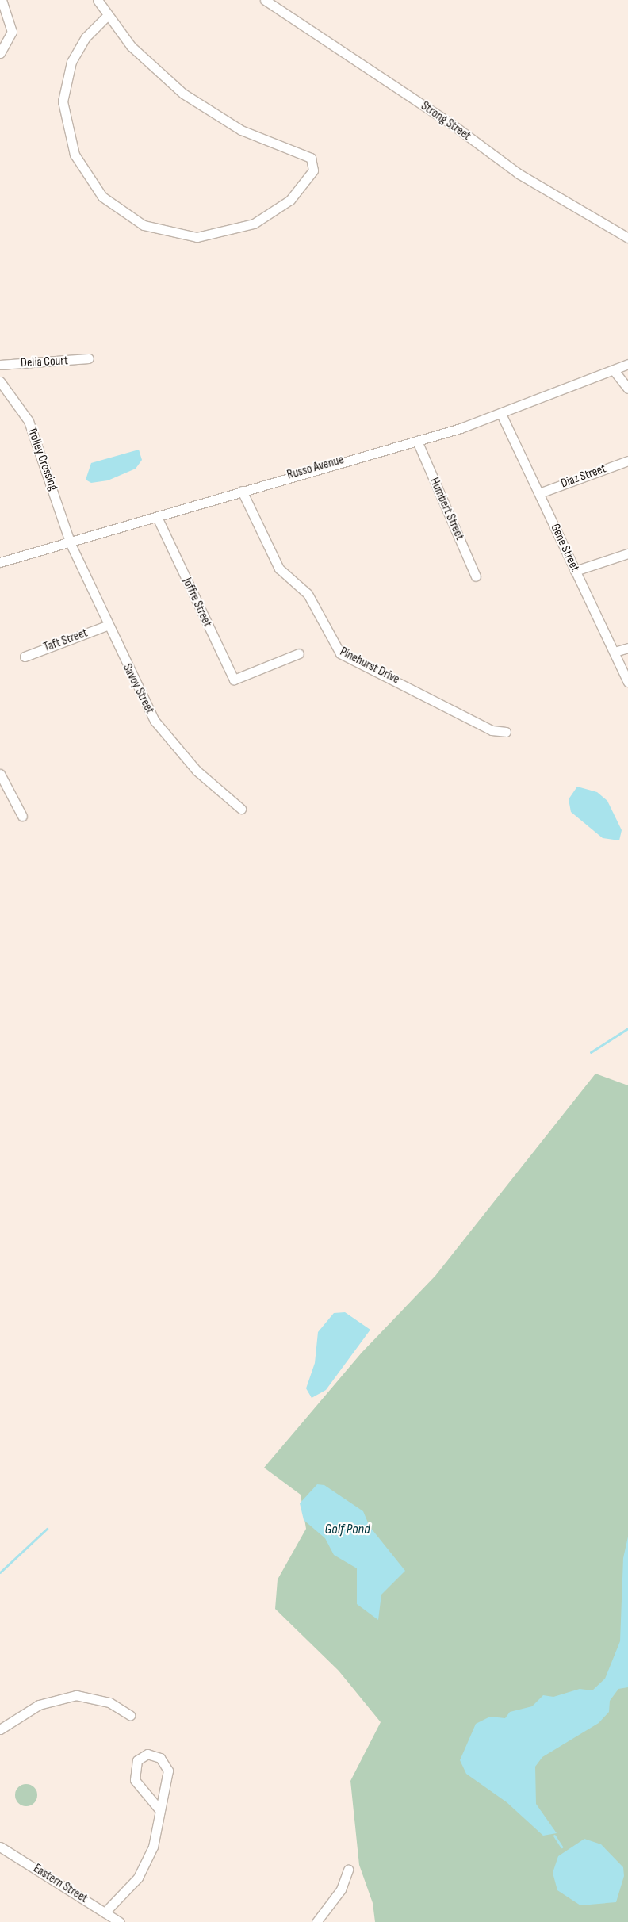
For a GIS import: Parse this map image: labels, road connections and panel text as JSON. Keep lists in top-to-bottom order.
{
  "streets": {
    "street": [
      "Strong Street",
      "Delia Court",
      "Trolley Crossing",
      "Russo Avenue",
      "Diaz Street",
      "Humbert Street",
      "Gene Street",
      "Joffre Street",
      "Taft Street",
      "Pinehurst Drive",
      "Savoy Street",
      "Eastern Street"
    ]
  },
  "crossings": [
    ["Trolley Crossing", "Russo Avenue"],
    ["Trolley Crossing", "Savoy Street"],
    ["Russo Avenue", "Humbert Street"],
    ["Russo Avenue", "Gene Street"],
    ["Russo Avenue", "Joffre Street"],
    ["Russo Avenue", "Pinehurst Drive"],
    ["Russo Avenue", "Savoy Street"],
    ["Diaz Street", "Gene Street"],
    ["Taft Street", "Savoy Street"]
  ],
  "water": ["Golf Pond"]
}
